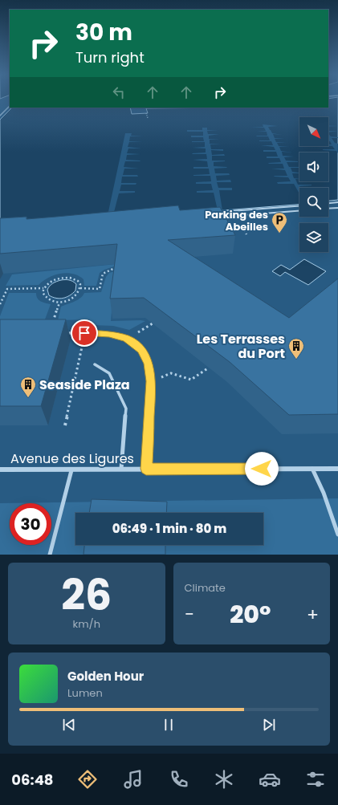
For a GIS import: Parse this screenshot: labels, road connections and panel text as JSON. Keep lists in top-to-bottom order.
{
  "streets": {
    "street": ["Avenue des Ligures"]
  },
  "places": {
    "parking": ["Parking des Abeilles"],
    "building": ["Les Terrasses du Port", "Seaside Plaza"]
  },
  "north": "bottom right",
  "page": {
    "turn": ["30 m", "Turn right"],
    "limit": "30",
    "trip": "06:49 · 1 min · 80 m",
    "tile": [
      ["26", "km/h"],
      "Climate"
    ],
    "heat": ["−", "20°", "+"],
    "song": ["Golden Hour", "Lumen"],
    "tabs": "06:48"
  }
}
